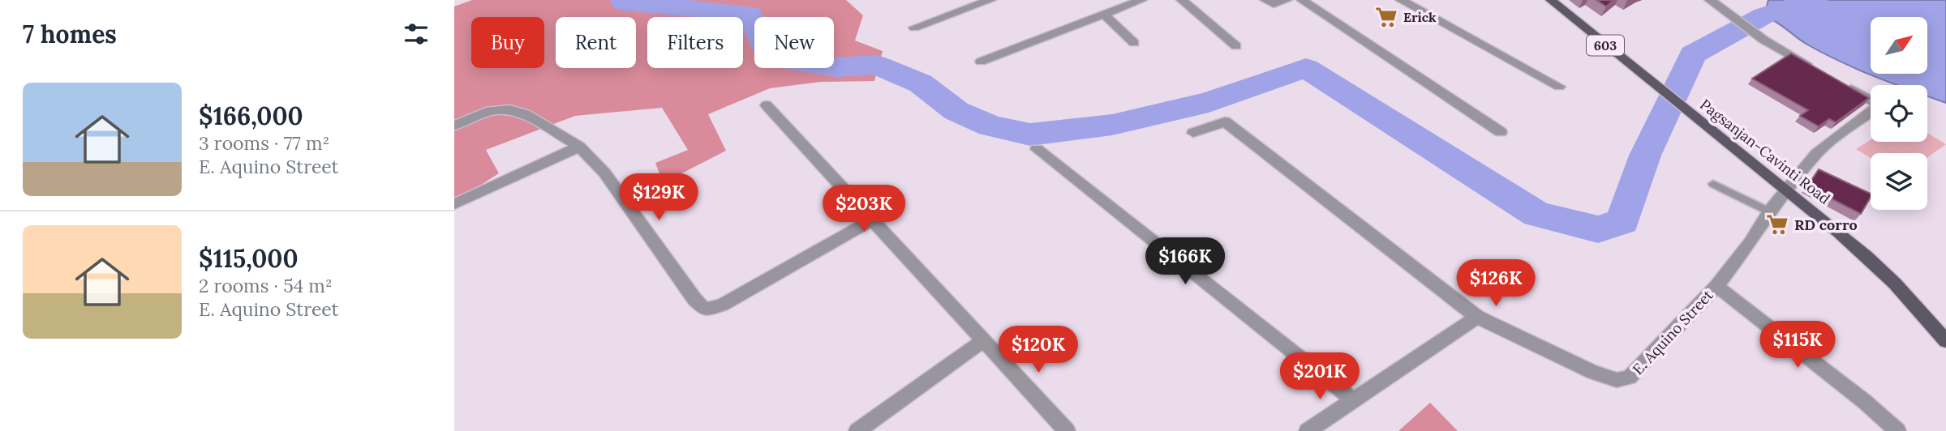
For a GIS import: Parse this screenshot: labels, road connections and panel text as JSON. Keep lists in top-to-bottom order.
{
  "streets": {
    "main road": ["603", "Pagsanjan-Cavinti Road"],
    "street": ["E. Aquino Street"]
  },
  "crossings": [
    ["Pagsanjan-Cavinti Road", "E. Aquino Street"]
  ],
  "places": {
    "supermarket": ["Erick", "RD corro"]
  },
  "north": "top right",
  "page": {
    "heading": "7 homes",
    "chip": [
      "Buy",
      "Rent",
      "Filters",
      "New"
    ],
    "list": [
      {
        "name": "$166,000",
        "note": "3 rooms · 77 m² · E. Aquino Street"
      },
      {
        "name": "$115,000",
        "note": "2 rooms · 54 m² · E. Aquino Street"
      }
    ],
    "price": [
      "$129K",
      "$203K",
      "$166K",
      "$126K",
      "$115K",
      "$120K",
      "$201K"
    ]
  }
}
